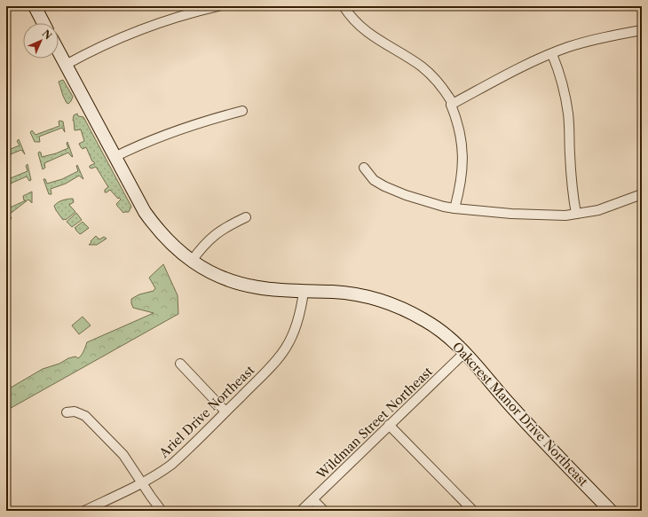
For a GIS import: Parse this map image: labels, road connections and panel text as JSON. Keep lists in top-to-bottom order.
{
  "streets": {
    "street": ["Ariel Drive Northeast", "Oakcrest Manor Drive Northeast", "Wildman Street Northeast"]
  },
  "crossings": [
    ["Ariel Drive Northeast", "Oakcrest Manor Drive Northeast"],
    ["Oakcrest Manor Drive Northeast", "Wildman Street Northeast"]
  ],
  "north": "top right"
}
